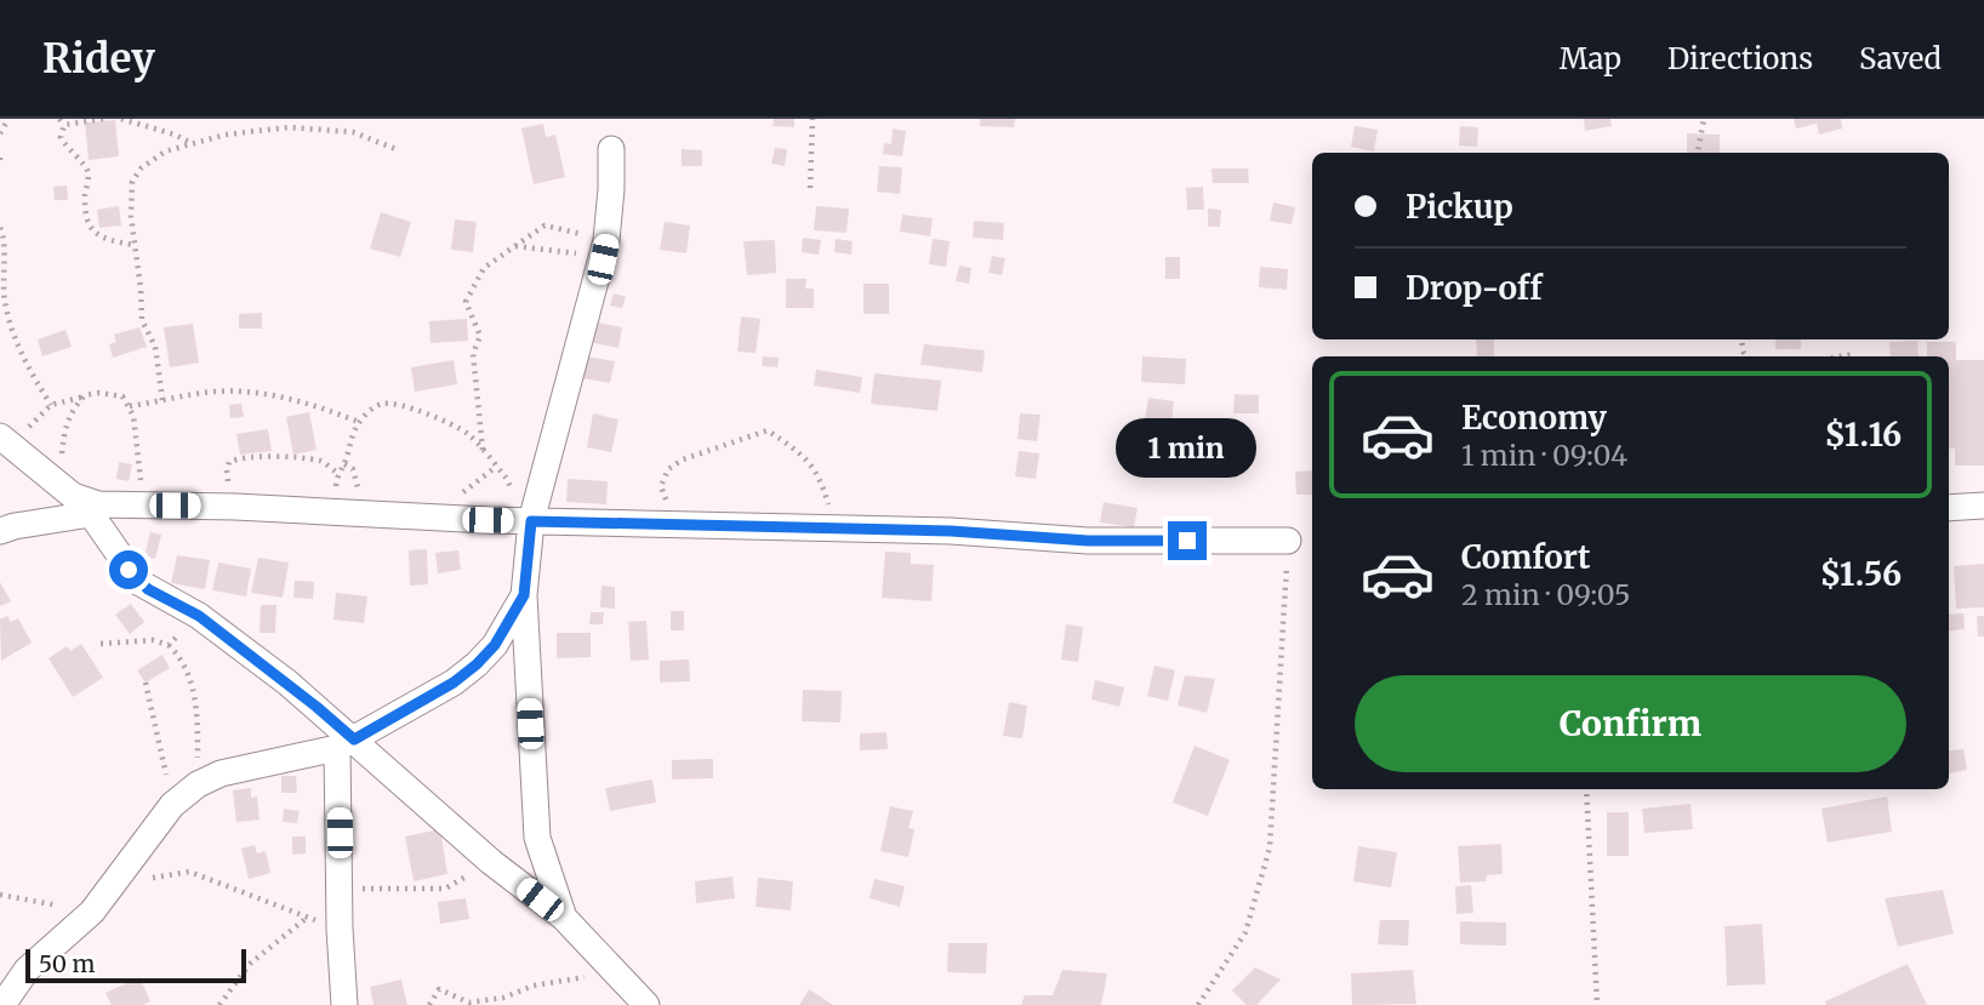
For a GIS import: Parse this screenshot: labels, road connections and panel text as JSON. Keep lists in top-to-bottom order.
{
  "scale_bar": "50 m",
  "page": {
    "header": "Ridey",
    "nav": ["Map", "Directions", "Saved"],
    "banner": ["Pickup", "Drop-off"],
    "list": [
      {
        "name": "Economy",
        "note": "1 min · 09:04",
        "value": "$1.16"
      },
      {
        "name": "Comfort",
        "note": "2 min · 09:05",
        "value": "$1.56"
      }
    ],
    "bubble": "1 min",
    "buttons": "Confirm",
    "scale": "50 m"
  }
}
